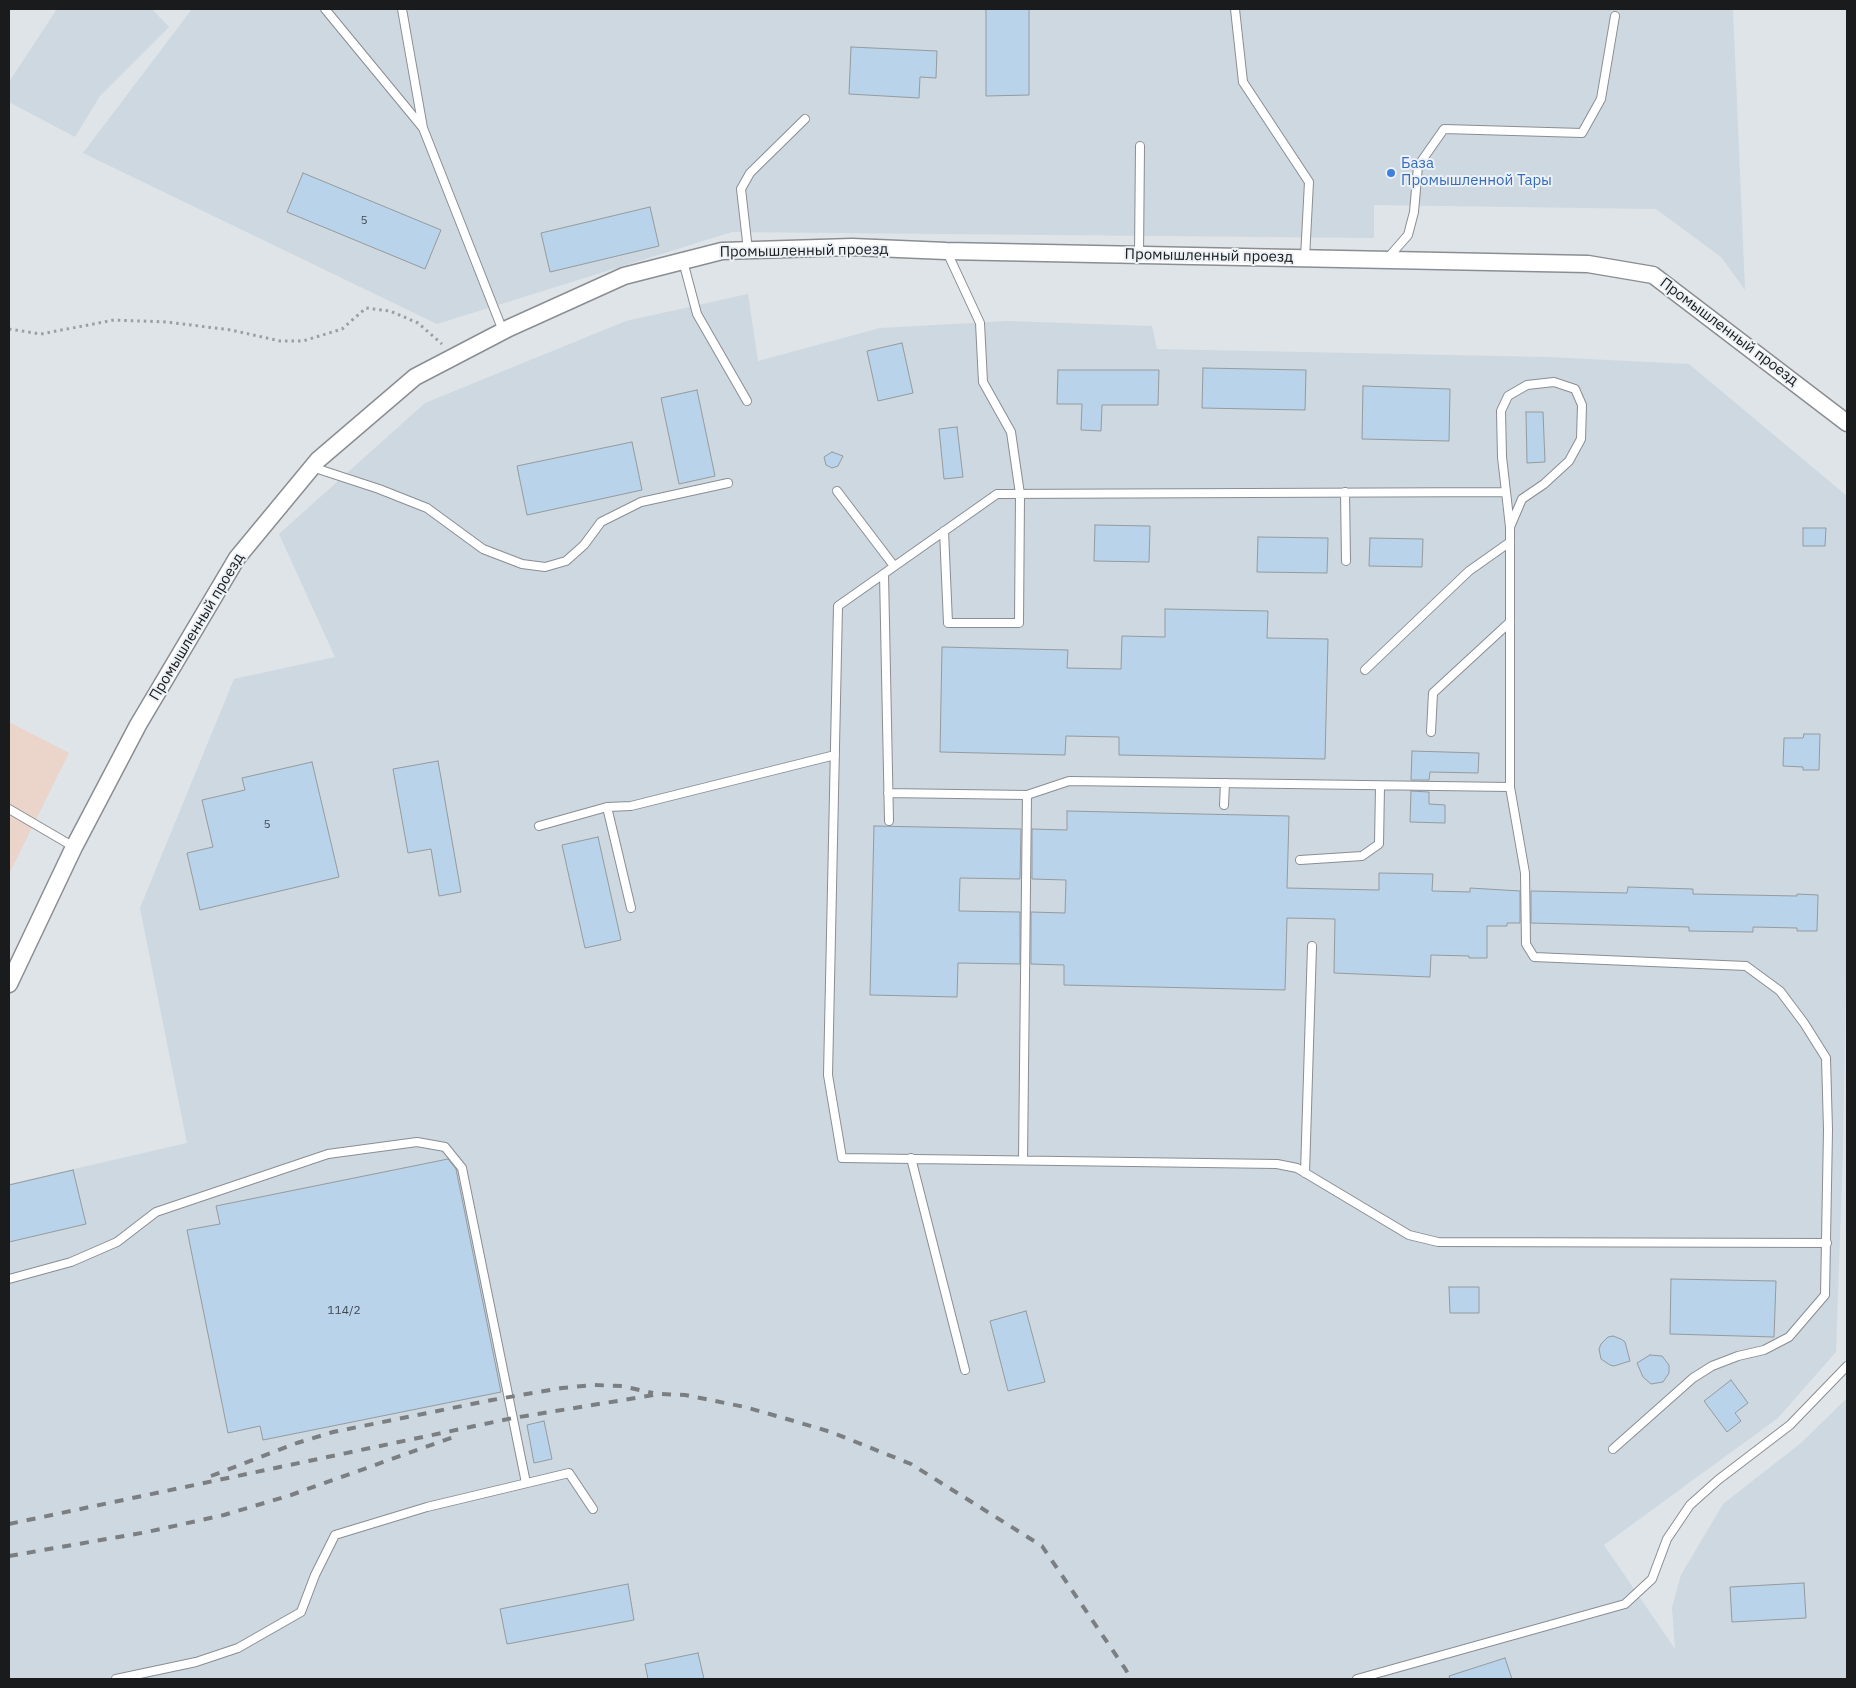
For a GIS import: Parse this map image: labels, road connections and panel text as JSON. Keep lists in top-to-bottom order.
{
  "streets": {
    "street": ["Промышленный проезд"]
  },
  "places": ["База Промышленной Тары"],
  "house_numbers": ["5", "5", "114/2"]
}
